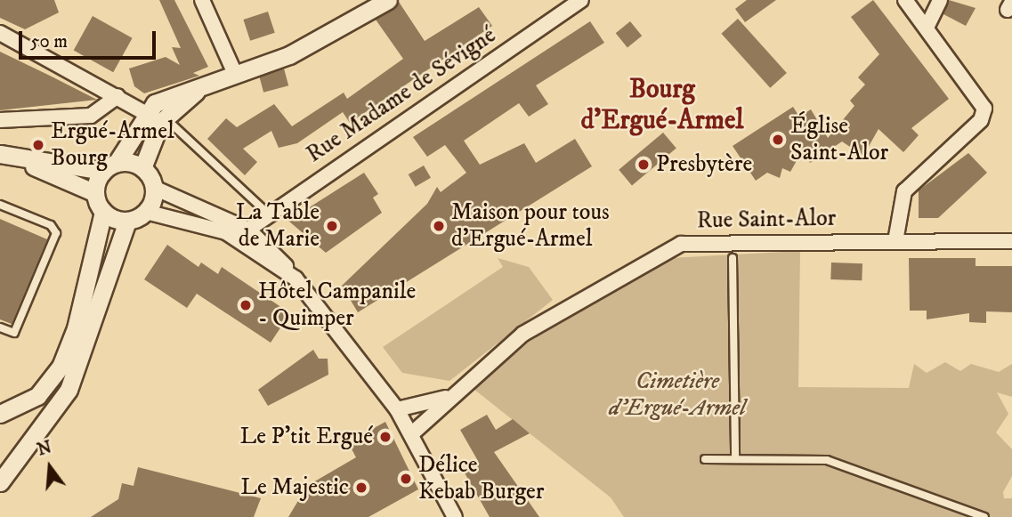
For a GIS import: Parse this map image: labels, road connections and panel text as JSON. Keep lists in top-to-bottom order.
{
  "streets": {
    "street": ["Rue Madame de Sévigné", "Rue Saint-Alor"]
  },
  "districts": ["Bourg d'Ergué-Armel"],
  "parks": ["Cimetière d'Ergué-Armel"],
  "places": [
    "Église Saint-Alor",
    "Ergué-Armel Bourg",
    "Presbytère",
    "La Table de Marie",
    "Maison pour tous d'Ergué-Armel",
    "Hôtel Campanile - Quimper",
    "Le P'tit Ergué",
    "Délice Kebab Burger",
    "Le Majestic"
  ],
  "scale_bar": "50 m",
  "north": "top"
}
